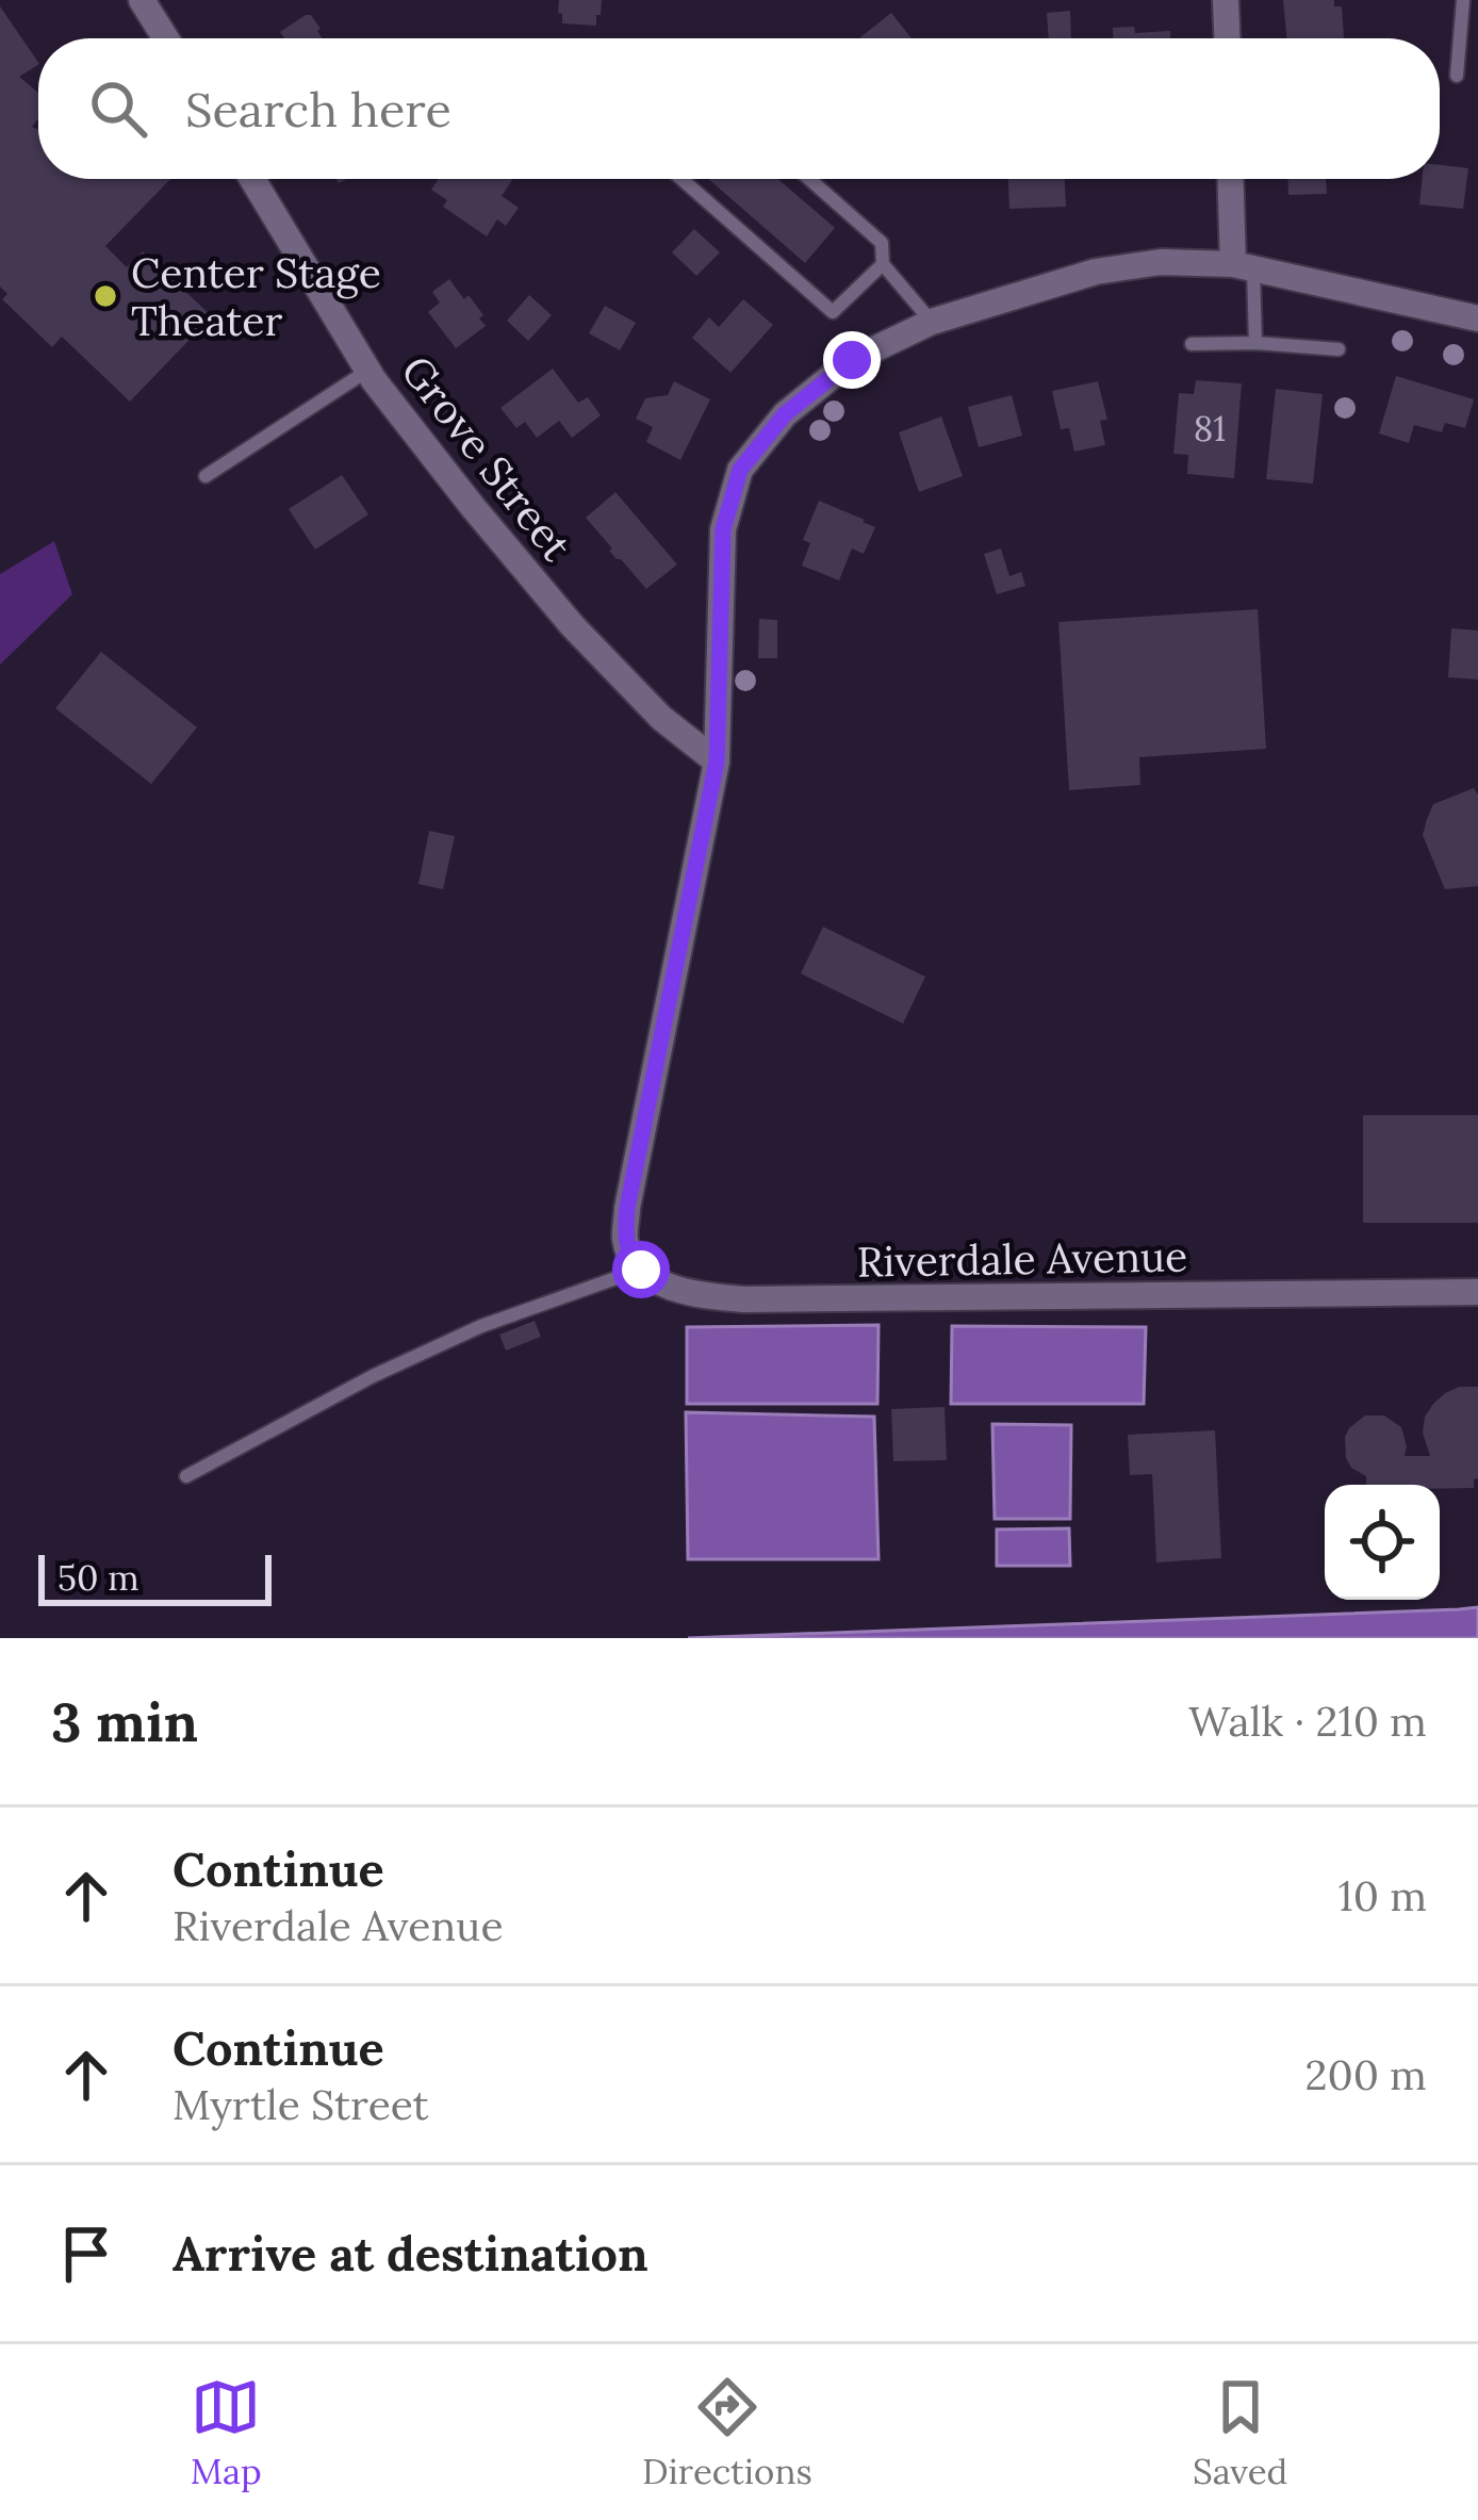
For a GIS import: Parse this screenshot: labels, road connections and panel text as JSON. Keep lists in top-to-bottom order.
{
  "streets": {
    "street": ["Grove Street", "Riverdale Avenue"]
  },
  "places": ["Center Stage Theater"],
  "house_numbers": ["81"],
  "scale_bar": "50 m",
  "page": {
    "search": "Search here",
    "scale": "50 m",
    "heading": ["3 min", "Walk · 210 m"],
    "list": [
      ["Continue", "Riverdale Avenue", "10 m"],
      ["Continue", "Myrtle Street", "200 m"],
      "Arrive at destination"
    ],
    "nav": ["Map", "Directions", "Saved"]
  }
}
